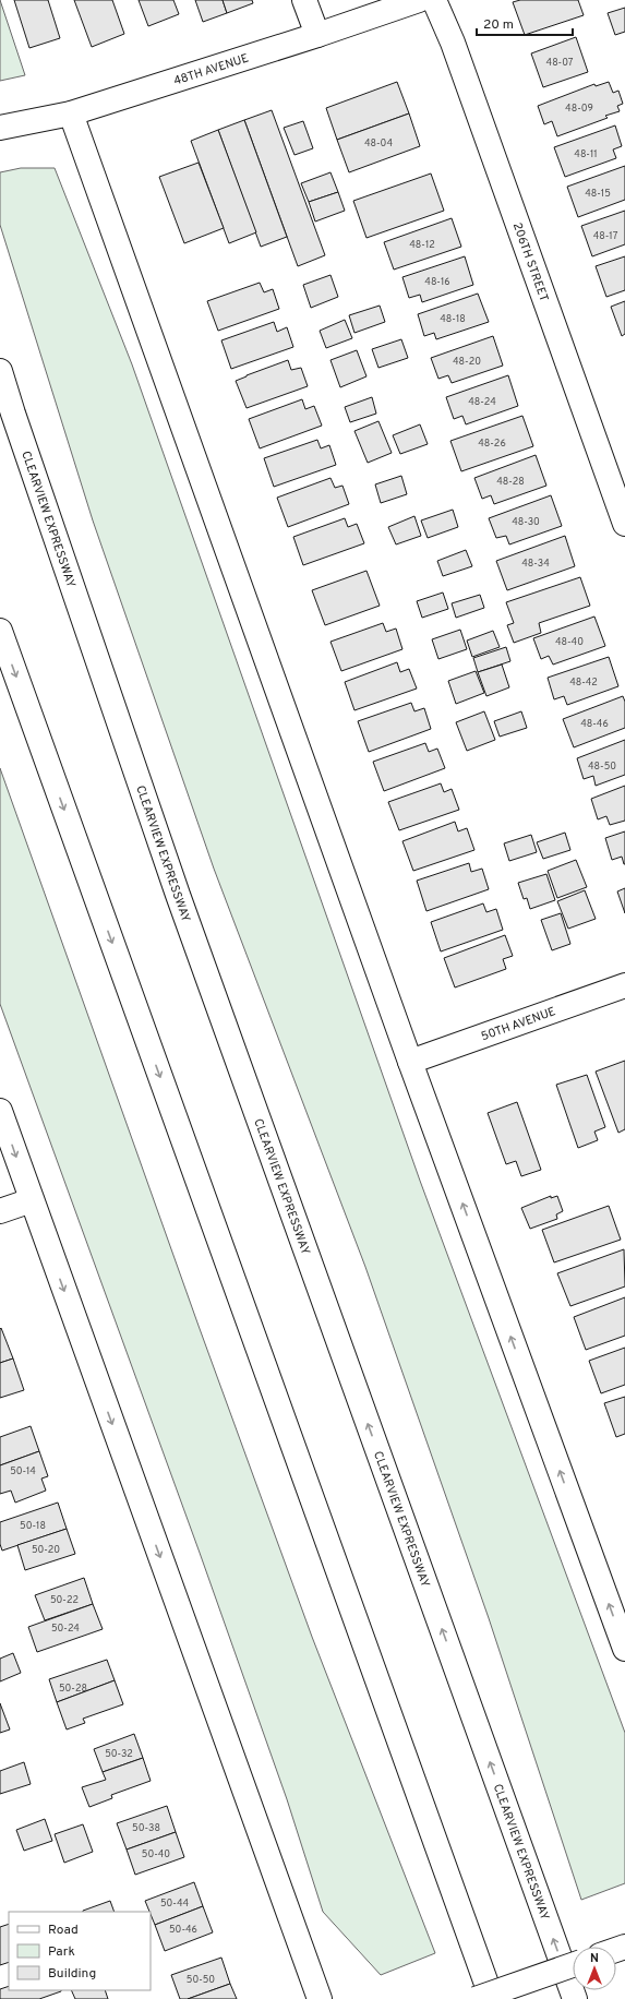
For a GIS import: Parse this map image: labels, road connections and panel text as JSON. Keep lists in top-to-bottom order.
{
  "streets": {
    "main road": [
      "48TH AVENUE",
      "206TH STREET",
      "CLEARVIEW EXPRESSWAY",
      "50TH AVENUE"
    ]
  },
  "house_numbers": [
    "48-07",
    "48-09",
    "48-04",
    "48-11",
    "48-15",
    "48-17",
    "48-12",
    "48-16",
    "48-18",
    "48-20",
    "48-24",
    "48-26",
    "48-28",
    "48-30",
    "48-34",
    "48-40",
    "48-42",
    "48-46",
    "48-50",
    "50-14",
    "50-18",
    "50-20",
    "50-22",
    "50-24",
    "50-28",
    "50-32",
    "50-38",
    "50-40",
    "50-44",
    "50-46",
    "50-50"
  ],
  "legend": ["Road", "Park", "Building"],
  "scale_bar": "20 m",
  "north": "top"
}
